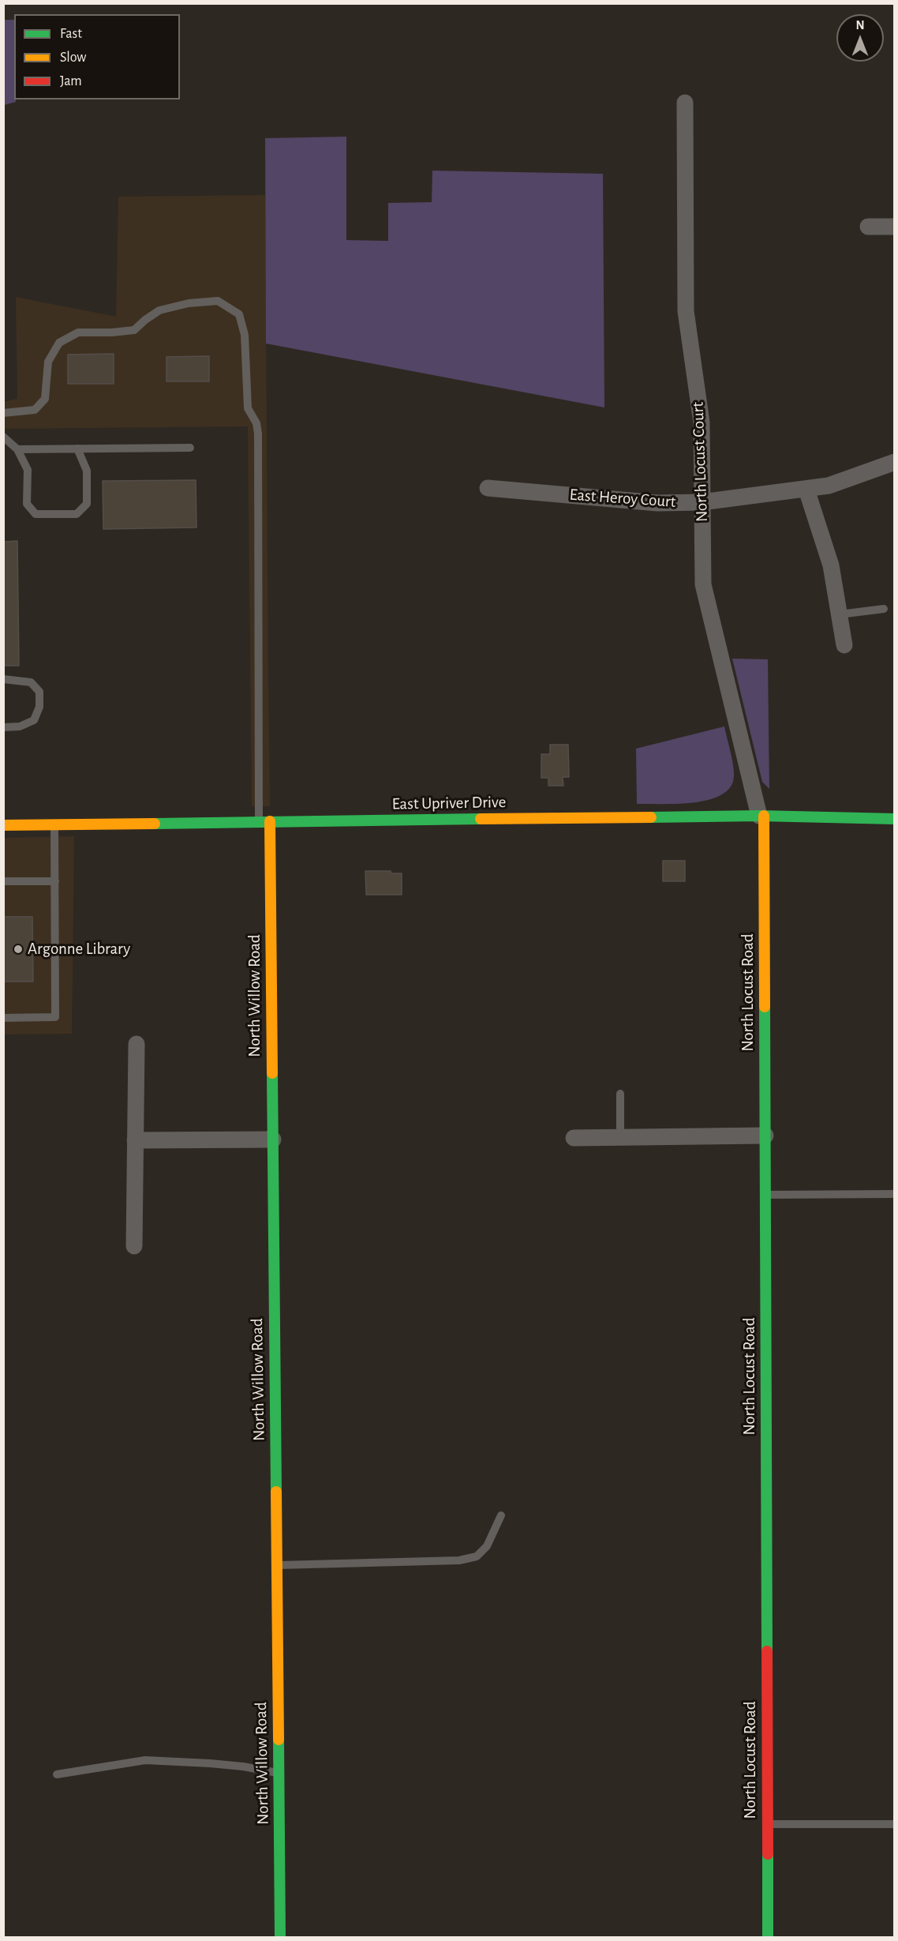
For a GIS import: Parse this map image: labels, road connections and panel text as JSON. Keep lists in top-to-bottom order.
{
  "streets": {
    "street": [
      "North Locust Court",
      "East Heroy Court",
      "East Upriver Drive",
      "North Locust Road",
      "North Willow Road"
    ]
  },
  "crossings": [
    ["North Locust Court", "East Heroy Court"],
    ["North Locust Court", "East Upriver Drive"],
    ["North Locust Court", "North Locust Road"],
    ["East Upriver Drive", "North Locust Road"],
    ["East Upriver Drive", "North Willow Road"]
  ],
  "places": ["Argonne Library"],
  "legend": ["Fast", "Slow", "Jam"],
  "north": "top"
}
